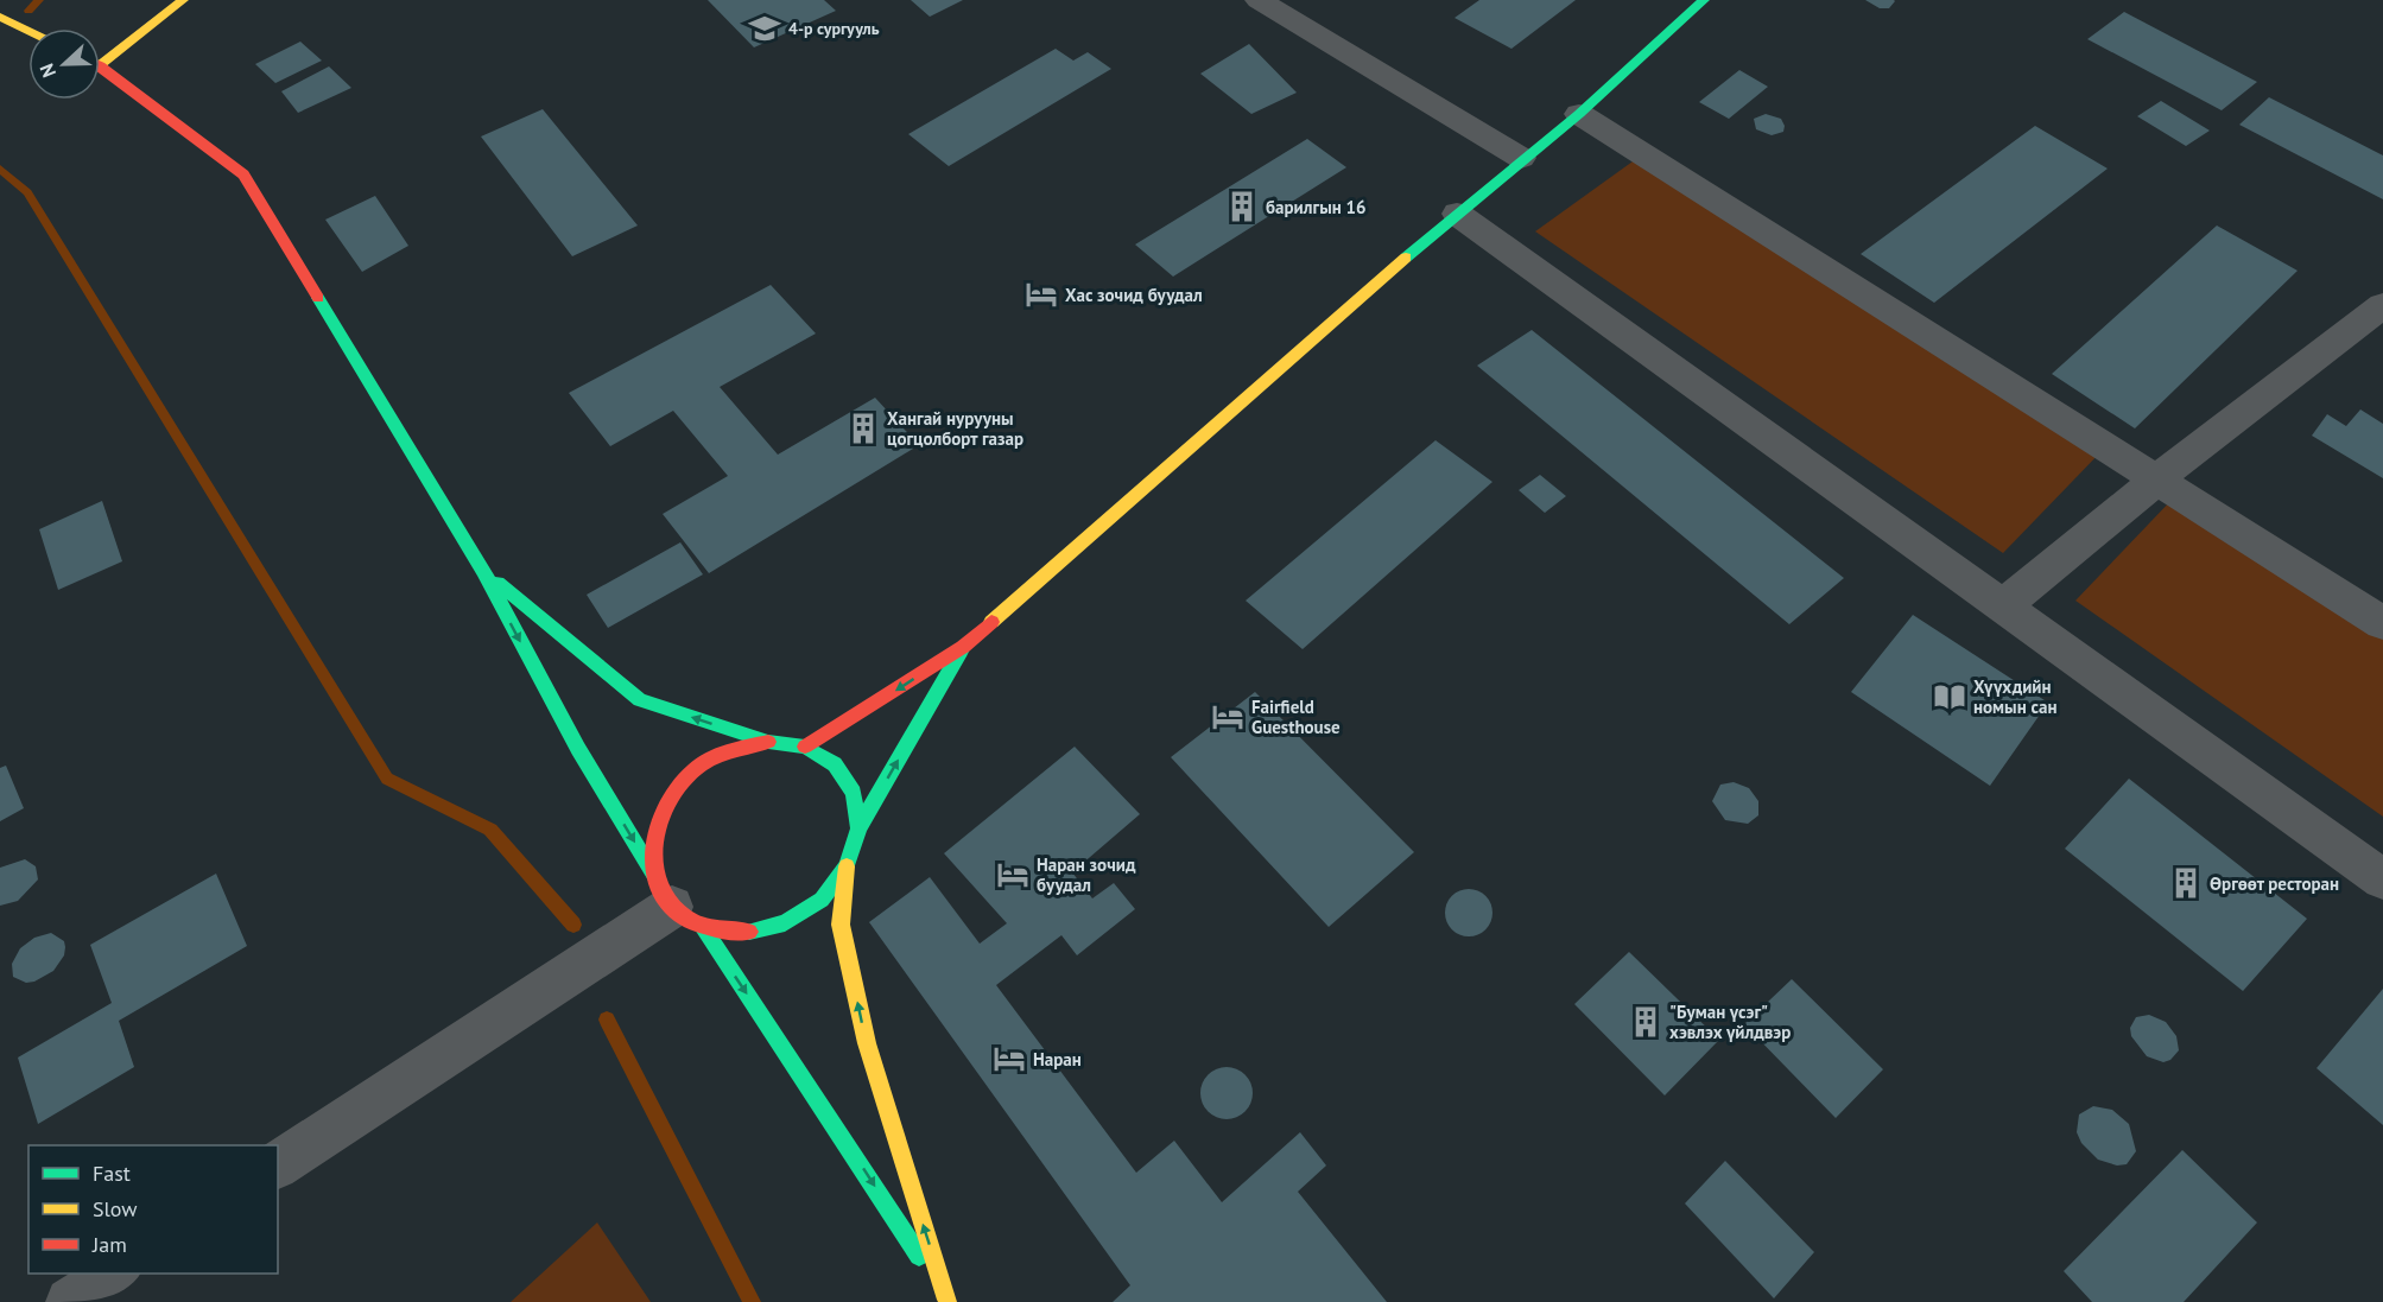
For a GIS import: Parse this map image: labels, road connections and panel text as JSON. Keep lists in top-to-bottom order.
{
  "places": {
    "school or university": ["4-р сургууль"],
    "building": [
      "барилгын 16",
      "Хангай нурууны цогцолборт газар",
      "Өргөөт ресторан",
      "\"Буман үсэг\" хэвлэх үйлдвэр"
    ],
    "hotel": [
      "Хас зочид буудал",
      "Fairfield Guesthouse",
      "Наран зочид буудал",
      "Наран"
    ],
    "library": ["Хүүхдийн номын сан"]
  },
  "legend": ["Fast", "Slow", "Jam"],
  "north": "left"
}
